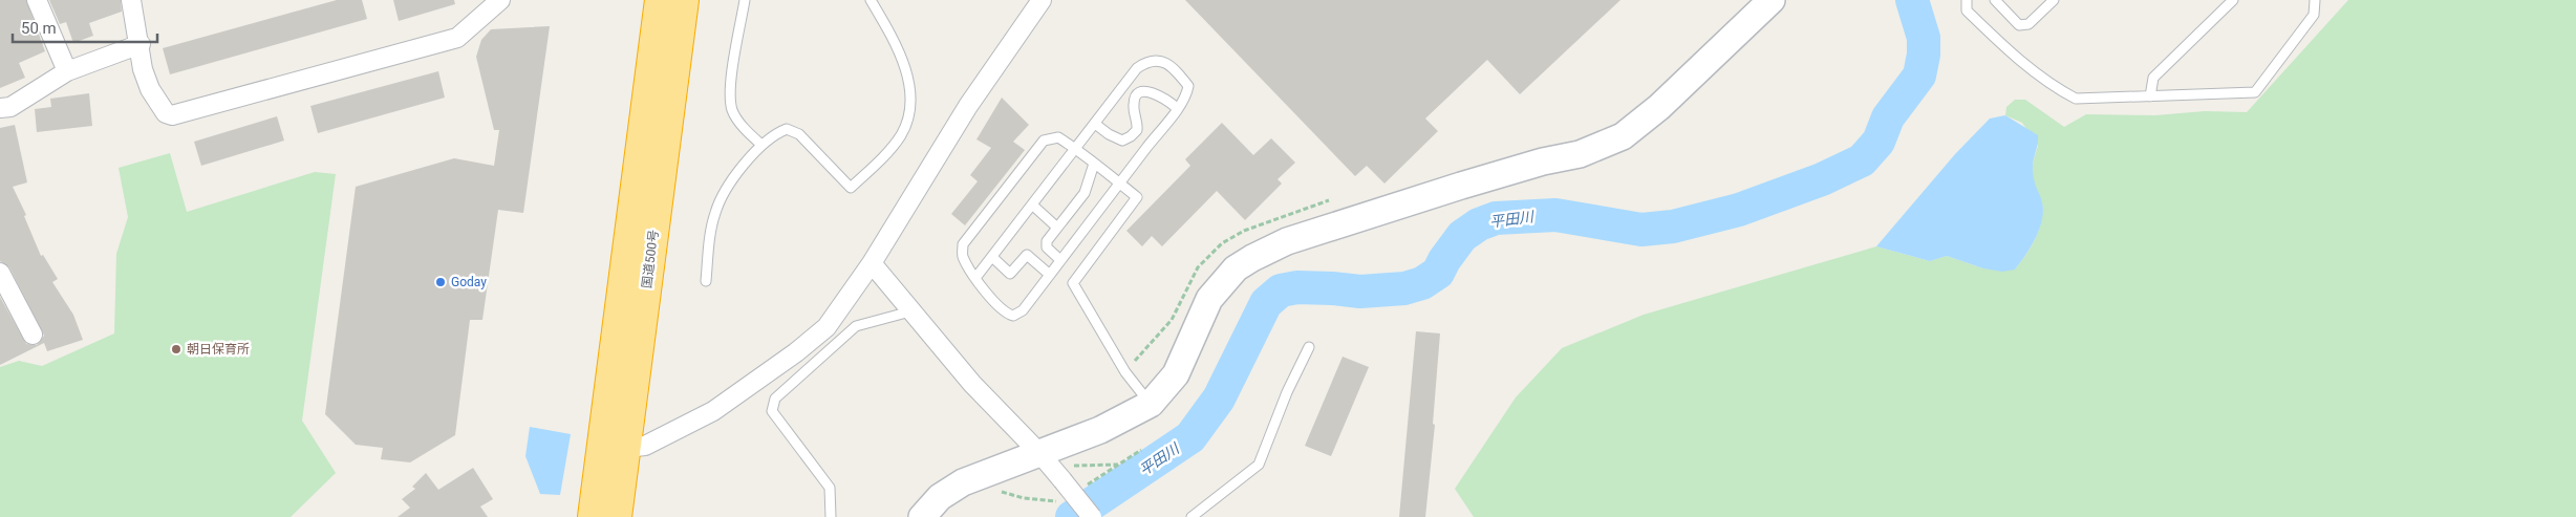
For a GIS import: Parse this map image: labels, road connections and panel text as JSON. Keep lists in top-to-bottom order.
{
  "streets": {
    "highway": ["国道500号"]
  },
  "water": ["平田川"],
  "places": ["Goday", "朝日保育所"],
  "scale_bar": "50 m"
}
